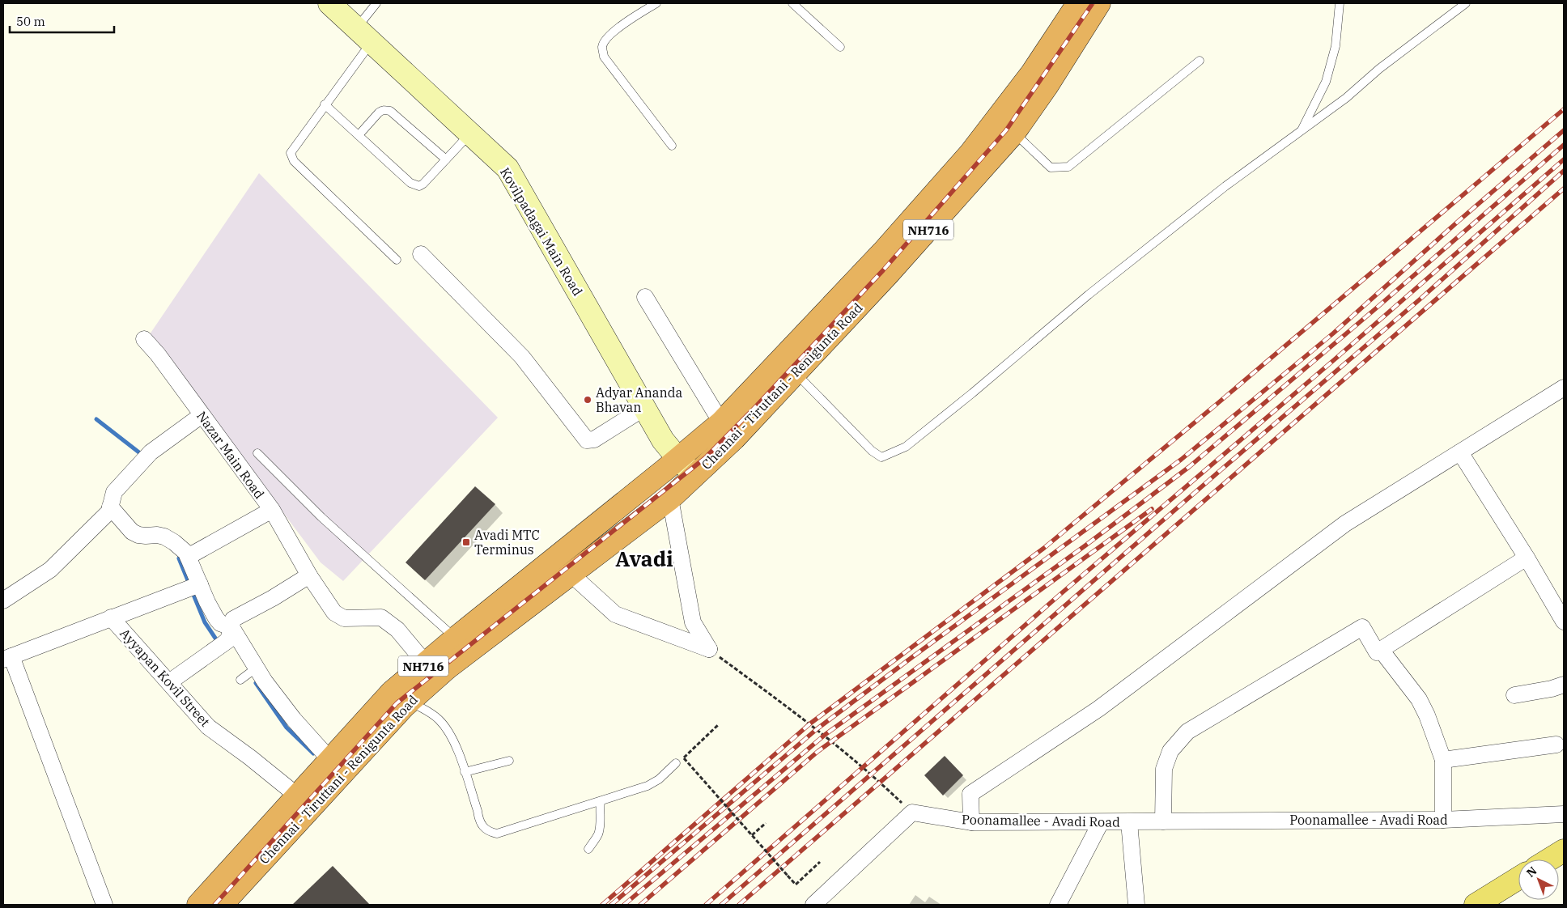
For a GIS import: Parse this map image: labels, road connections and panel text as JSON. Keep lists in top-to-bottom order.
{
  "streets": {
    "highway": ["NH716", "Chennai - Tiruttani - Renigunta Road"],
    "main road": ["Kovilpadagai Main Road"],
    "street": ["Nazar Main Road", "Ayyapan Kovil Street", "Poonamallee - Avadi Road"]
  },
  "crossings": [
    ["Kovilpadagai Main Road", "Chennai - Tiruttani - Renigunta Road"],
    ["Chennai - Tiruttani - Renigunta Road", "Nazar Main Road"],
    ["Chennai - Tiruttani - Renigunta Road", "Ayyapan Kovil Street"]
  ],
  "districts": ["Avadi"],
  "places": {
    "other": ["Adyar Ananda Bhavan"],
    "transit": ["Avadi MTC Terminus"]
  },
  "scale_bar": "50 m",
  "north": "top left"
}
